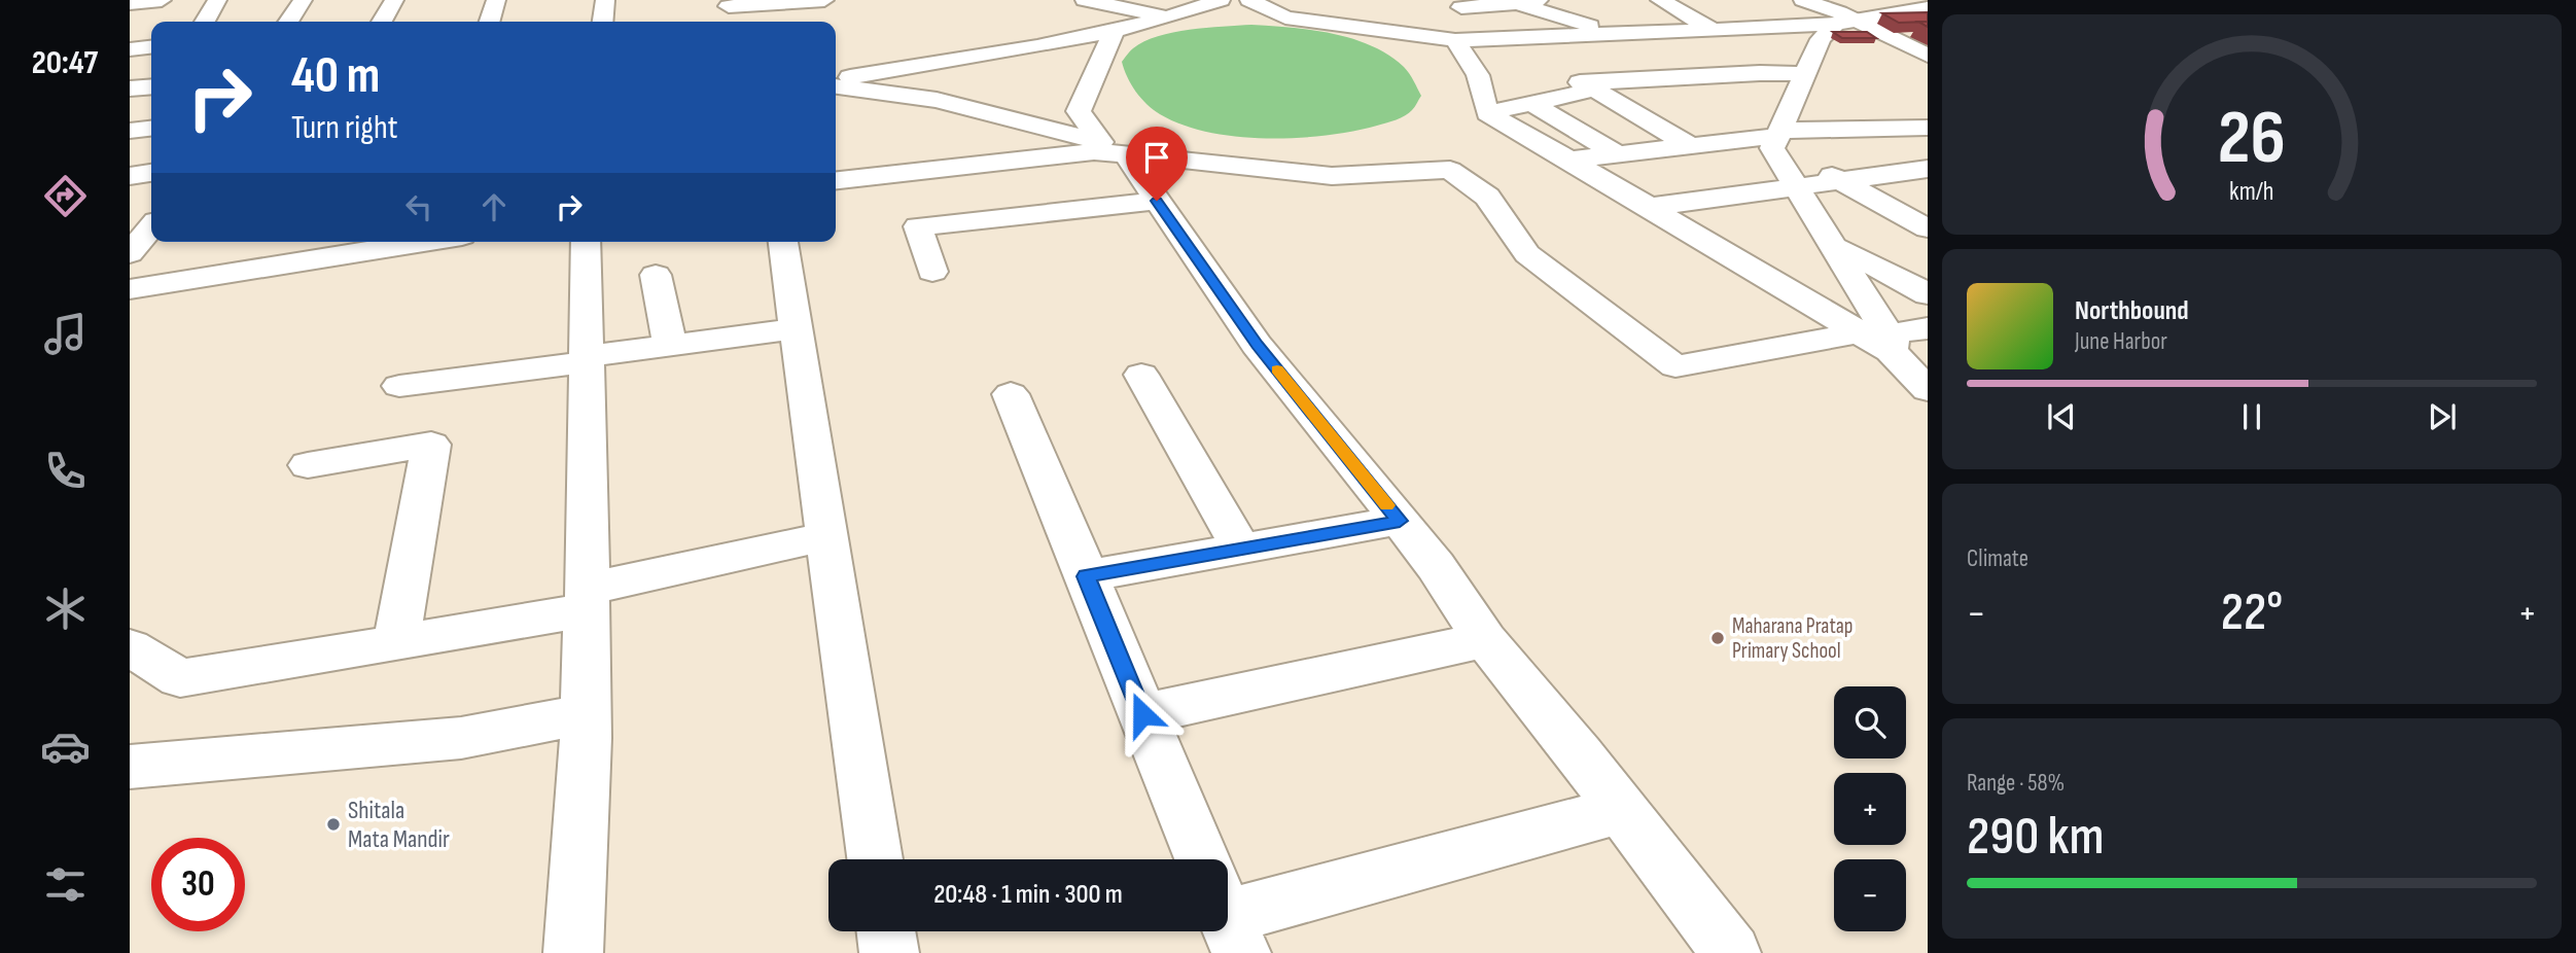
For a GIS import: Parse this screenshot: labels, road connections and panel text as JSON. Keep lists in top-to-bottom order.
{
  "places": ["Maharana Pratap Primary School", "Shitala Mata Mandir"],
  "page": {
    "tabs": "20:47",
    "turn": ["40 m", "Turn right"],
    "song": ["Northbound", "June Harbor"],
    "tile": [
      "Climate",
      ["Range · 58%", "290 km"]
    ],
    "heat": ["−", "22°", "+"],
    "map_buttons": ["+", "−"],
    "limit": "30",
    "trip": "20:48 · 1 min · 300 m",
    "gauge": ["26", "km/h"]
  }
}
